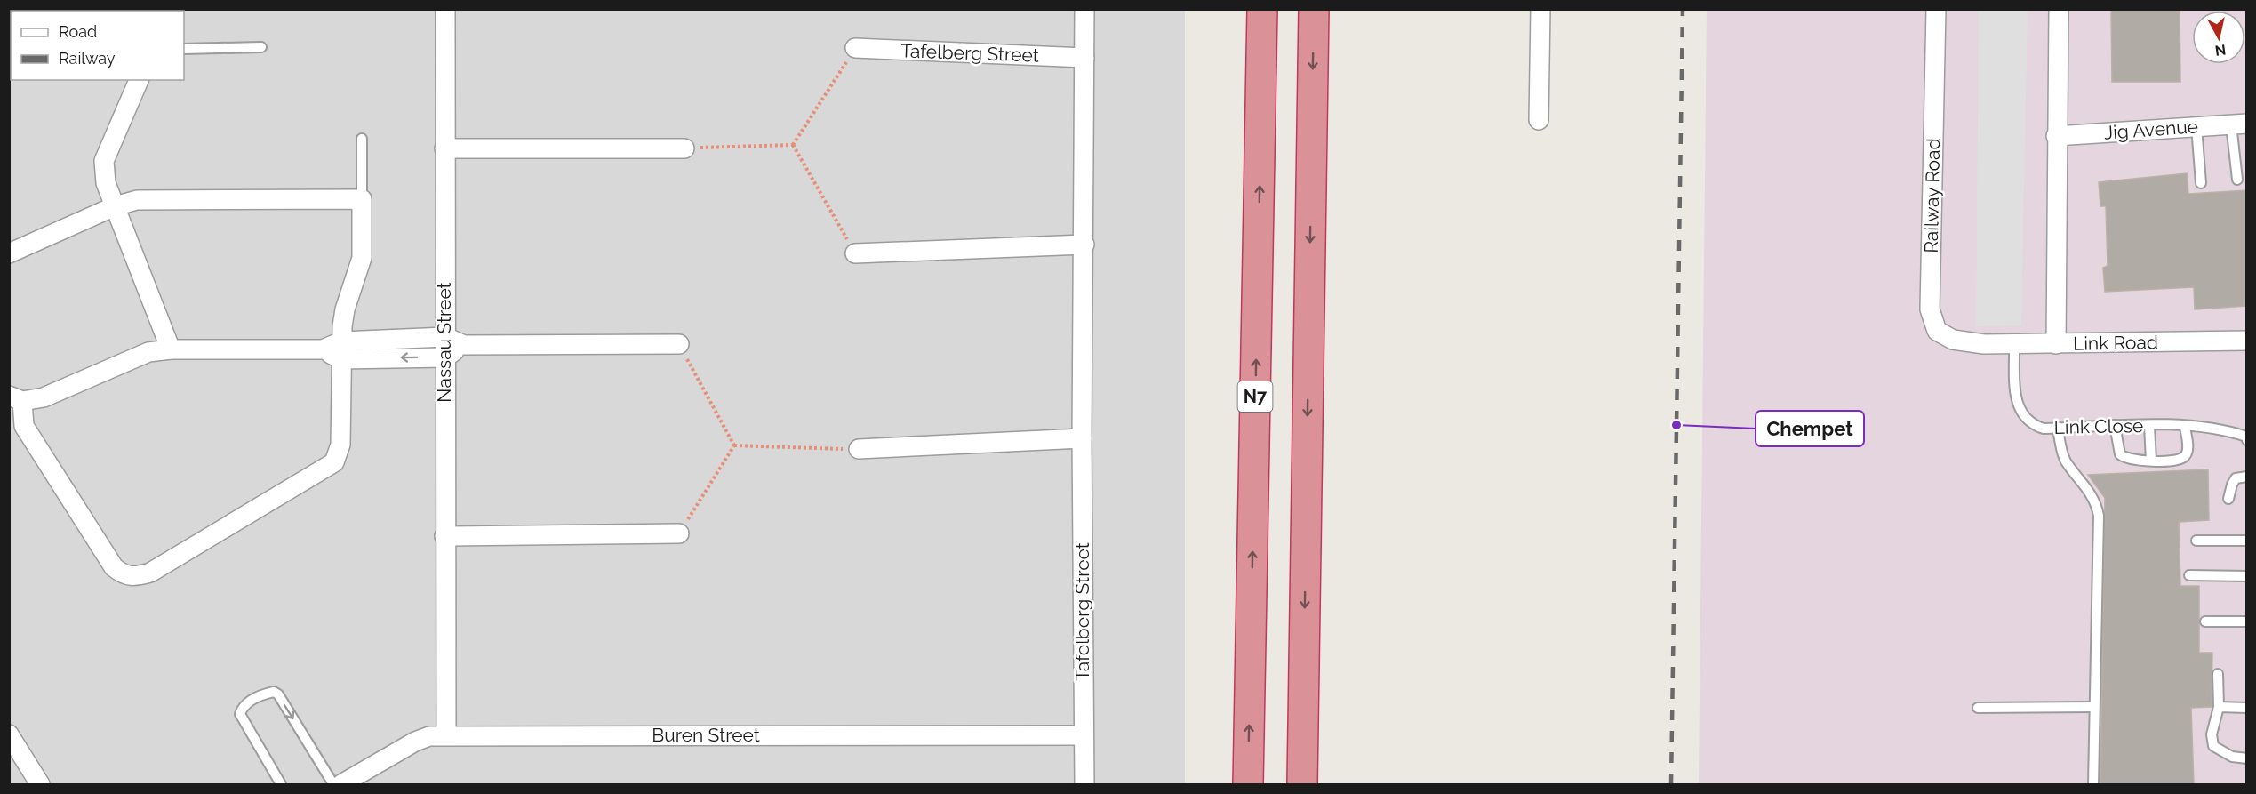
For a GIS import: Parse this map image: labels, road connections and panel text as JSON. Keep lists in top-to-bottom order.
{
  "streets": {
    "highway": ["N7"],
    "street": [
      "Tafelberg Street",
      "Jig Avenue",
      "Railway Road",
      "Nassau Street",
      "Link Road",
      "Buren Street"
    ],
    "lane": ["Link Close"]
  },
  "crossings": [
    ["Tafelberg Street", "Buren Street"],
    ["Railway Road", "Link Road"],
    ["Nassau Street", "Buren Street"],
    ["Link Road", "Link Close"]
  ],
  "places": ["Chempet"],
  "legend": ["Road", "Railway"],
  "north": "bottom"
}
